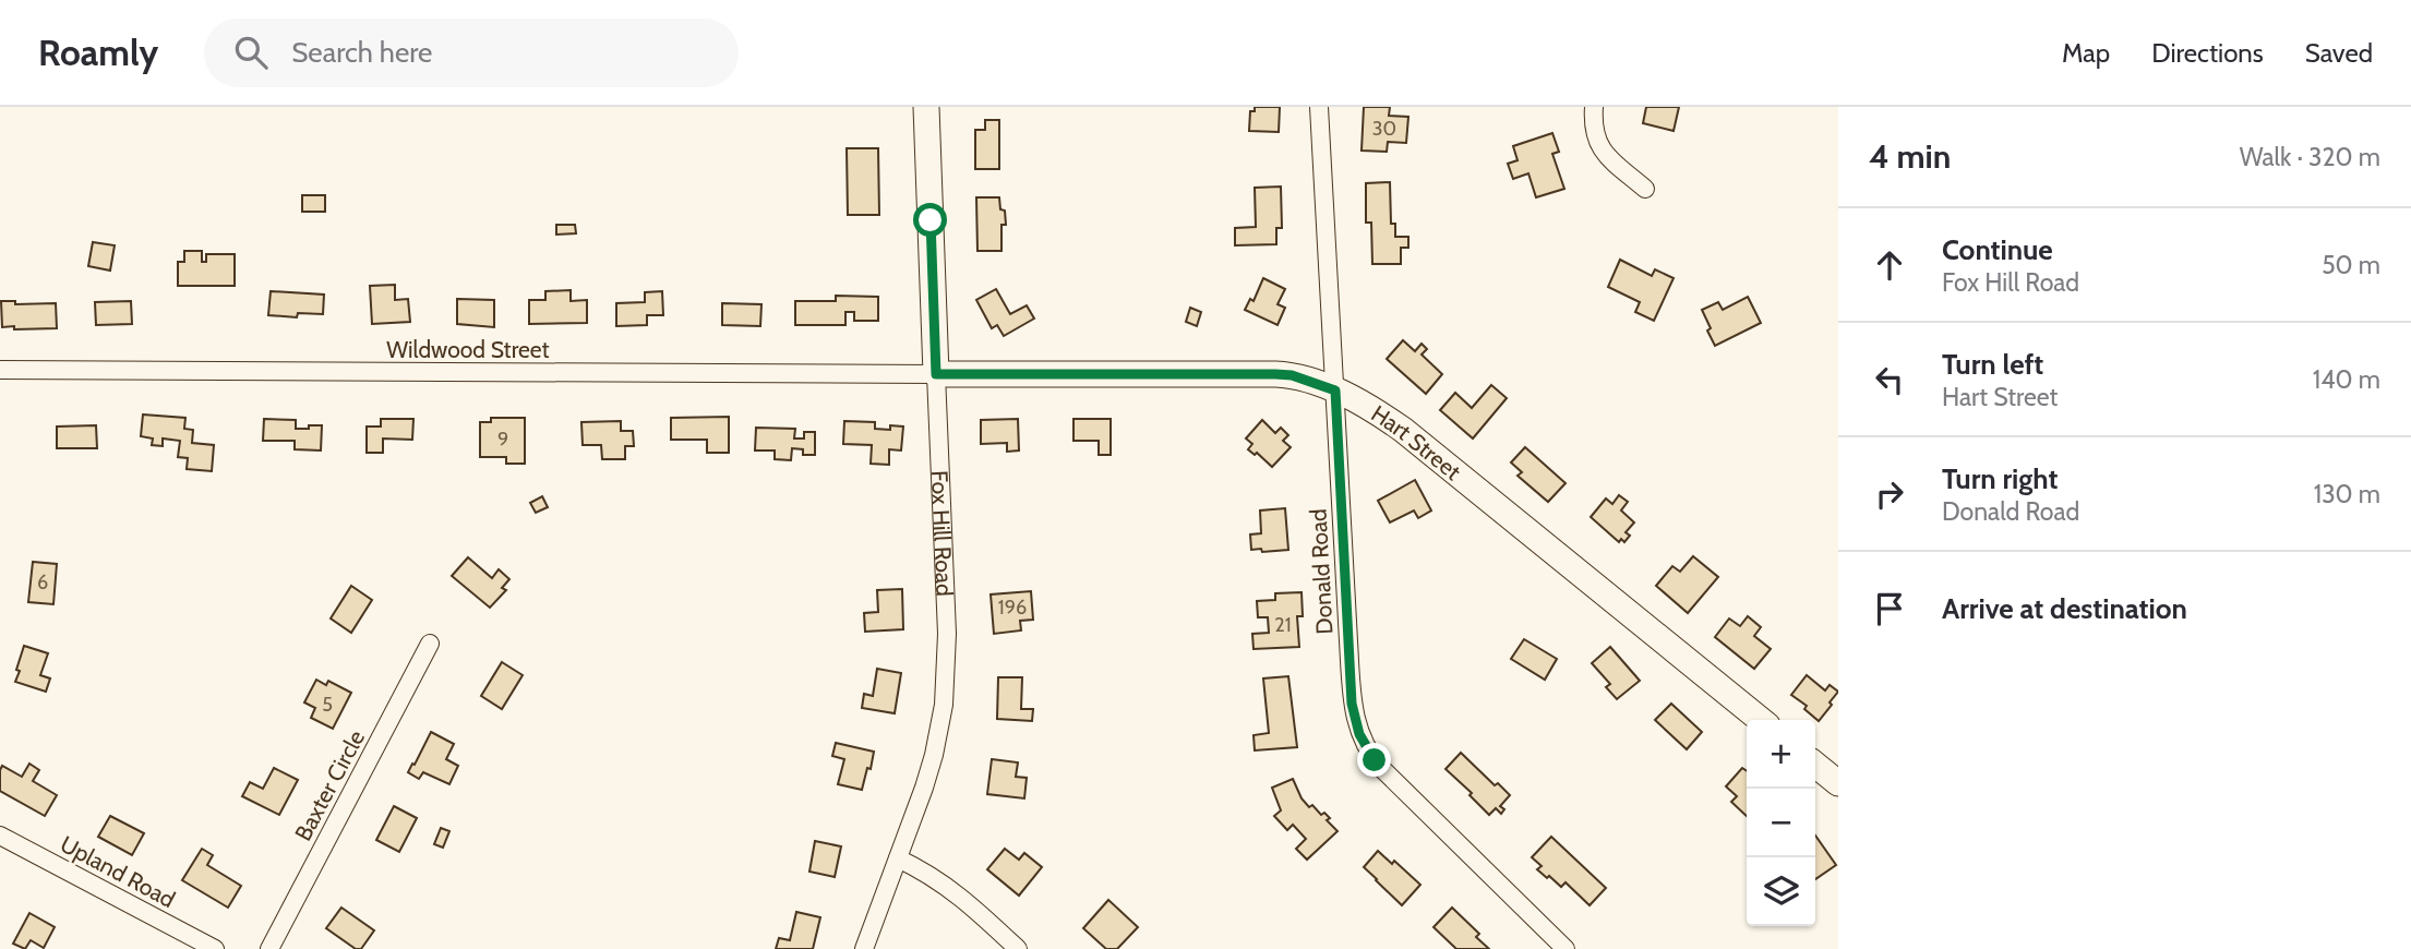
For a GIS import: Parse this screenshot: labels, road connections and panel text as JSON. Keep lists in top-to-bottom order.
{
  "streets": {
    "street": [
      "Wildwood Street",
      "Hart Street",
      "Fox Hill Road",
      "Donald Road",
      "Baxter Circle",
      "Upland Road"
    ]
  },
  "crossings": [
    ["Wildwood Street", "Hart Street"],
    ["Wildwood Street", "Fox Hill Road"],
    ["Hart Street", "Fox Hill Road"],
    ["Hart Street", "Donald Road"]
  ],
  "house_numbers": [
    "30",
    "9",
    "6",
    "196",
    "21",
    "5"
  ],
  "page": {
    "header": "Roamly",
    "search": "Search here",
    "nav": ["Map", "Directions", "Saved"],
    "heading": ["4 min", "Walk · 320 m"],
    "list": [
      ["Continue", "Fox Hill Road", "50 m"],
      ["Turn left", "Hart Street", "140 m"],
      ["Turn right", "Donald Road", "130 m"],
      "Arrive at destination"
    ],
    "map_buttons": ["+", "−"]
  }
}
